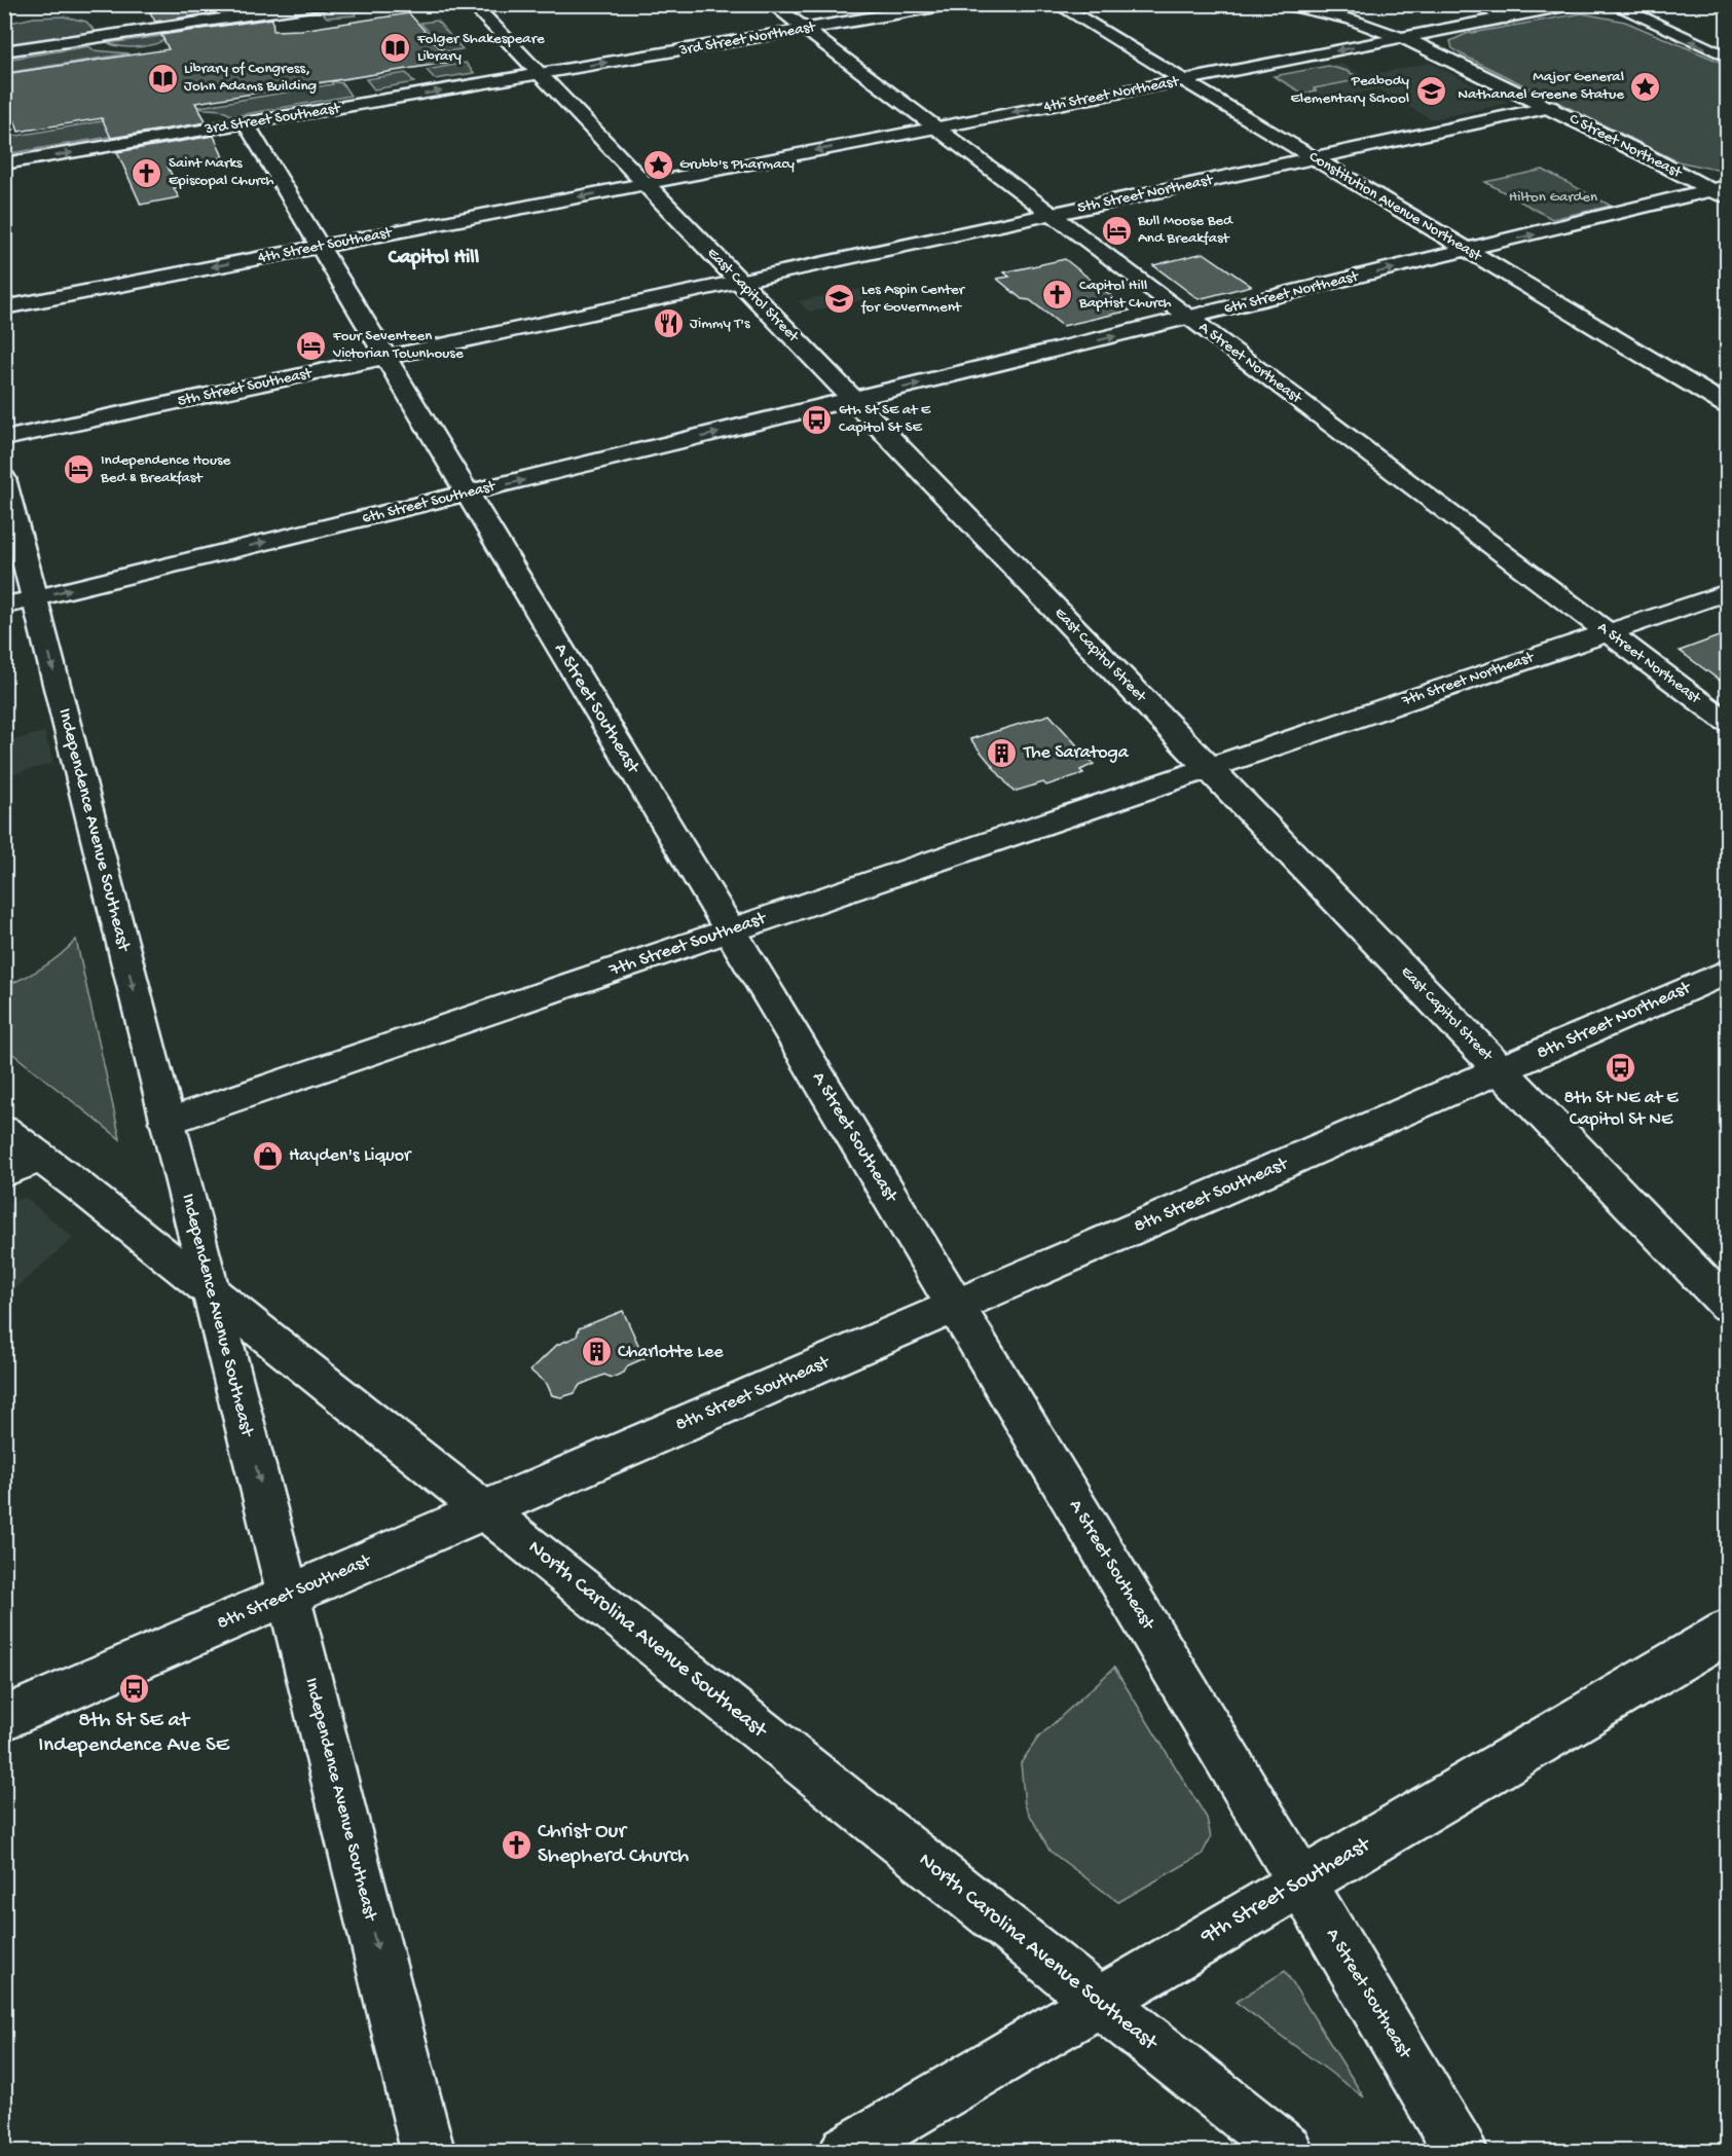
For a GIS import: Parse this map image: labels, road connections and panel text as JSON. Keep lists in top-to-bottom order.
{
  "streets": {
    "main road": [
      "3rd Street Northeast",
      "4th Street Northeast",
      "3rd Street Southeast",
      "C Street Northeast",
      "5th Street Northeast",
      "Constitution Avenue Northeast",
      "4th Street Southeast",
      "6th Street Northeast",
      "East Capitol Street",
      "A Street Northeast",
      "5th Street Southeast",
      "6th Street Southeast",
      "7th Street Northeast",
      "A Street Southeast",
      "Independence Avenue Southeast",
      "7th Street Southeast",
      "8th Street Northeast",
      "8th Street Southeast",
      "North Carolina Avenue Southeast",
      "9th Street Southeast"
    ]
  },
  "crossings": [
    ["3rd Street Northeast", "3rd Street Southeast"],
    ["3rd Street Northeast", "East Capitol Street"],
    ["3rd Street Northeast", "A Street Northeast"],
    ["4th Street Northeast", "C Street Northeast"],
    ["4th Street Northeast", "Constitution Avenue Northeast"],
    ["4th Street Northeast", "4th Street Southeast"],
    ["4th Street Northeast", "East Capitol Street"],
    ["4th Street Northeast", "A Street Northeast"],
    ["3rd Street Southeast", "East Capitol Street"],
    ["3rd Street Southeast", "A Street Southeast"],
    ["C Street Northeast", "5th Street Northeast"],
    ["C Street Northeast", "6th Street Northeast"],
    ["5th Street Northeast", "Constitution Avenue Northeast"],
    ["5th Street Northeast", "East Capitol Street"],
    ["5th Street Northeast", "A Street Northeast"],
    ["5th Street Northeast", "5th Street Southeast"],
    ["Constitution Avenue Northeast", "6th Street Northeast"],
    ["4th Street Southeast", "East Capitol Street"],
    ["4th Street Southeast", "A Street Southeast"],
    ["6th Street Northeast", "East Capitol Street"],
    ["6th Street Northeast", "A Street Northeast"],
    ["6th Street Northeast", "6th Street Southeast"],
    ["East Capitol Street", "5th Street Southeast"],
    ["East Capitol Street", "6th Street Southeast"],
    ["East Capitol Street", "7th Street Northeast"],
    ["East Capitol Street", "7th Street Southeast"],
    ["East Capitol Street", "8th Street Northeast"],
    ["East Capitol Street", "8th Street Southeast"],
    ["A Street Northeast", "7th Street Northeast"],
    ["5th Street Southeast", "A Street Southeast"],
    ["6th Street Southeast", "A Street Southeast"],
    ["6th Street Southeast", "Independence Avenue Southeast"],
    ["7th Street Northeast", "7th Street Southeast"],
    ["A Street Southeast", "7th Street Southeast"],
    ["A Street Southeast", "8th Street Southeast"],
    ["A Street Southeast", "9th Street Southeast"],
    ["Independence Avenue Southeast", "7th Street Southeast"],
    ["Independence Avenue Southeast", "8th Street Southeast"],
    ["Independence Avenue Southeast", "North Carolina Avenue Southeast"],
    ["8th Street Northeast", "8th Street Southeast"],
    ["8th Street Southeast", "North Carolina Avenue Southeast"],
    ["North Carolina Avenue Southeast", "9th Street Southeast"]
  ],
  "one_way": [
    "3rd Street Northeast",
    "4th Street Northeast",
    "6th Street Northeast",
    "6th Street Southeast",
    "Independence Avenue Southeast"
  ],
  "districts": ["Capitol Hill"],
  "parks": ["Hilton Garden"],
  "places": {
    "library": ["Folger Shakespeare Library", "Library of Congress, John Adams Building"],
    "place": ["Major General Nathanael Greene Statue", "Grubb's Pharmacy"],
    "school or university": ["Peabody Elementary School", "Les Aspin Center for Government"],
    "church": ["Saint Marks Episcopal Church", "Capitol Hill Baptist Church", "Christ Our Shepherd Church"],
    "hotel": ["Bull Moose Bed And Breakfast", "Four Seventeen Victorian Townhouse", "Independence House Bed & Breakfast"],
    "restaurant": ["Jimmy T's"],
    "bus stop": ["6th St SE at E Capitol St SE", "8th St NE at E Capitol St NE", "8th St SE at Independence Ave SE"],
    "building": ["The Saratoga", "Charlotte Lee"],
    "shop": ["Hayden's Liquor"]
  }
}
